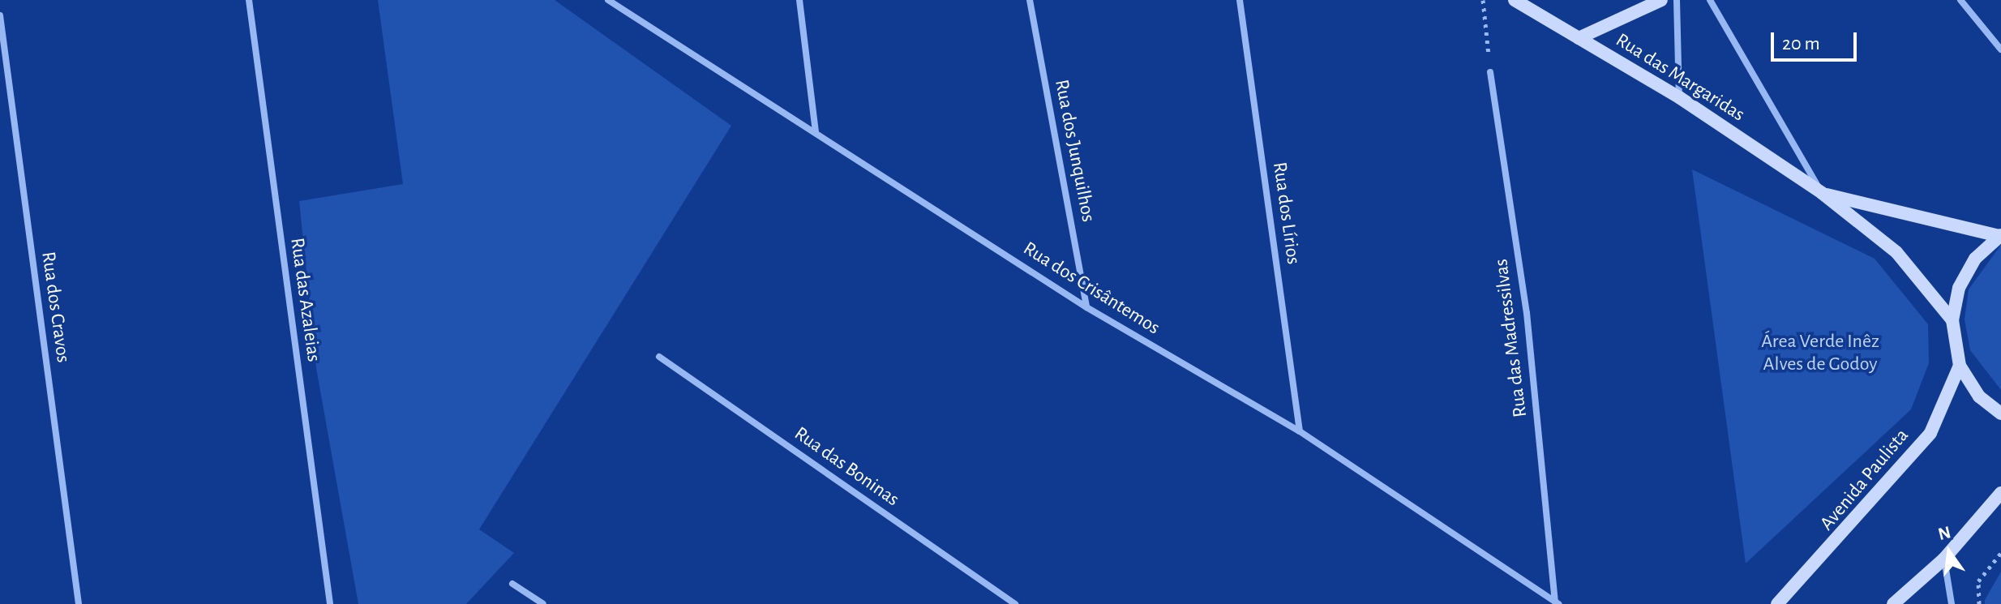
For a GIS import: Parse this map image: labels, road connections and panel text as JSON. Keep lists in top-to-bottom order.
{
  "streets": {
    "street": [
      "Rua das Margaridas",
      "Rua dos Junquilhos",
      "Rua dos Lírios",
      "Rua dos Crisântemos",
      "Rua das Azaleias",
      "Rua dos Cravos",
      "Rua das Madressilvas",
      "Rua das Boninas",
      "Avenida Paulista"
    ]
  },
  "crossings": [
    ["Rua dos Junquilhos", "Rua dos Crisântemos"],
    ["Rua dos Lírios", "Rua dos Crisântemos"],
    ["Rua dos Crisântemos", "Rua das Madressilvas"]
  ],
  "parks": ["Área Verde Inêz Alves de Godoy"],
  "scale_bar": "20 m",
  "north": "top"
}
